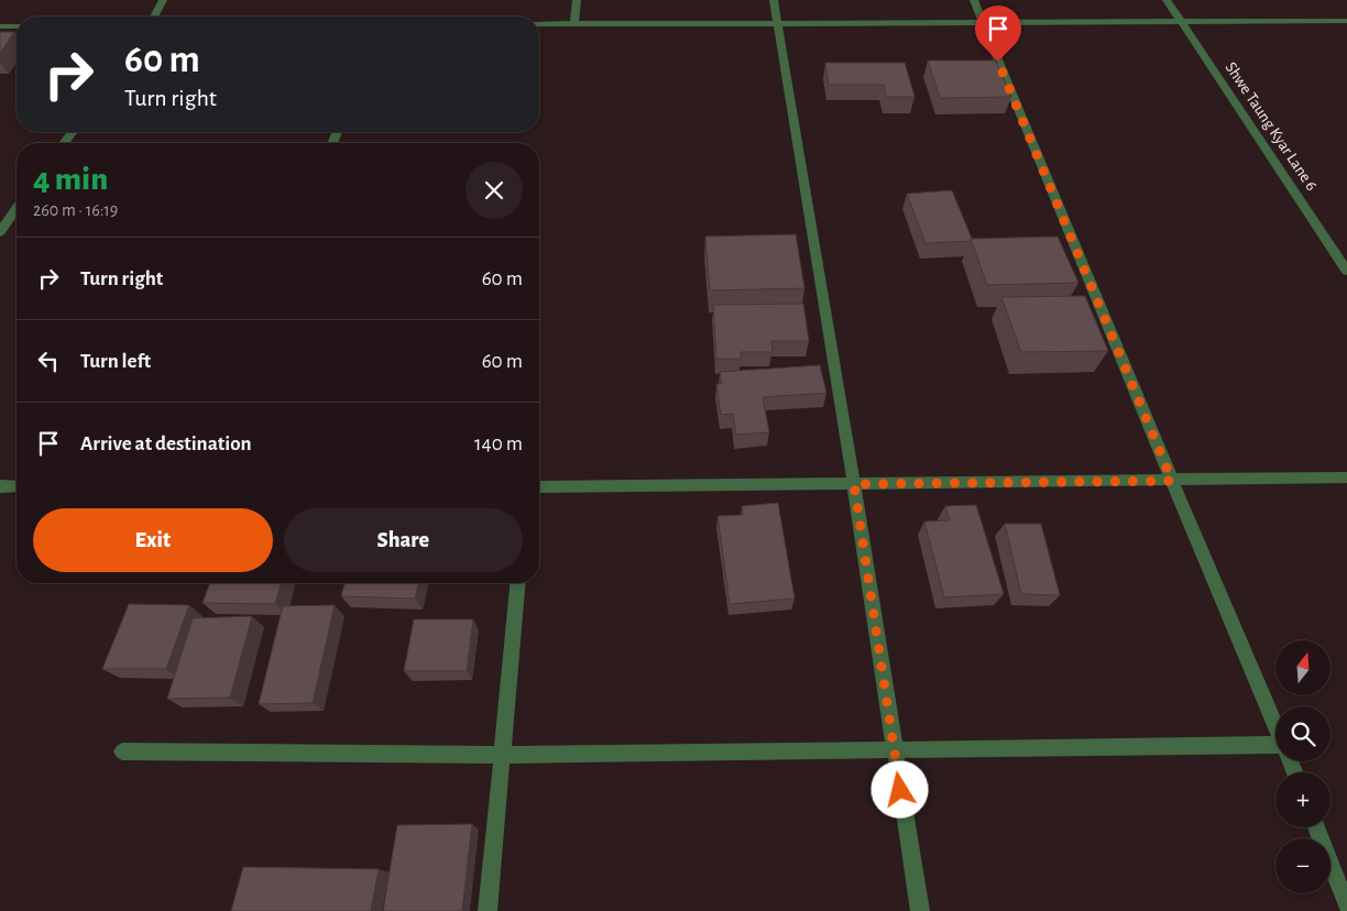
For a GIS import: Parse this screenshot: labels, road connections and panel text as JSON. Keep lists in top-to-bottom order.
{
  "streets": {
    "street": ["Shwe Taung Kyar Lane 6"]
  },
  "north": "top",
  "page": {
    "turn": ["60 m", "Turn right"],
    "heading": ["4 min", "260 m · 16:19"],
    "list": [
      {
        "name": "Turn right",
        "value": "60 m"
      },
      {
        "name": "Turn left",
        "value": "60 m"
      },
      {
        "name": "Arrive at destination",
        "value": "140 m"
      }
    ],
    "buttons": ["Exit", "Share"],
    "map_buttons": ["+", "−"]
  }
}
